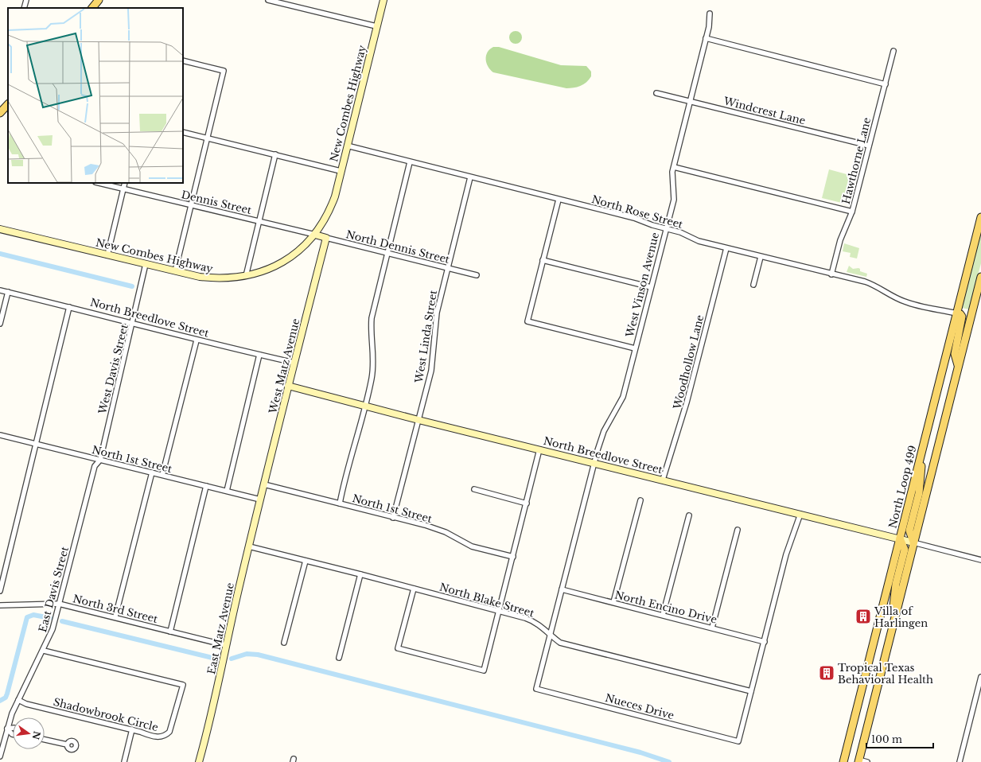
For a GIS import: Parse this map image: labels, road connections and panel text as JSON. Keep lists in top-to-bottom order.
{
  "streets": {
    "main road": ["North Loop 499"],
    "street": [
      "New Combes Highway",
      "Windcrest Lane",
      "Hawthorne Lane",
      "Dennis Street",
      "North Rose Street",
      "North Dennis Street",
      "West Vinson Avenue",
      "North Breedlove Street",
      "West Linda Street",
      "Woodhollow Lane",
      "West Matz Avenue",
      "West Davis Street",
      "North 1st Street",
      "East Davis Street",
      "North Blake Street",
      "North Encino Drive",
      "North 3rd Street",
      "East Matz Avenue",
      "Nueces Drive",
      "Shadowbrook Circle"
    ]
  },
  "crossings": [
    ["New Combes Highway", "Dennis Street"],
    ["New Combes Highway", "North Rose Street"],
    ["New Combes Highway", "North Dennis Street"],
    ["New Combes Highway", "West Davis Street"],
    ["Windcrest Lane", "Hawthorne Lane"],
    ["Windcrest Lane", "West Vinson Avenue"],
    ["Hawthorne Lane", "North Rose Street"],
    ["Dennis Street", "North Dennis Street"],
    ["North Rose Street", "West Vinson Avenue"],
    ["North Rose Street", "West Linda Street"],
    ["North Rose Street", "Woodhollow Lane"],
    ["North Rose Street", "North Loop 499"],
    ["North Dennis Street", "West Linda Street"],
    ["North Dennis Street", "West Matz Avenue"],
    ["West Vinson Avenue", "North Breedlove Street"],
    ["West Vinson Avenue", "North Blake Street"],
    ["West Vinson Avenue", "North Encino Drive"],
    ["West Vinson Avenue", "Nueces Drive"],
    ["North Breedlove Street", "West Linda Street"],
    ["North Breedlove Street", "Woodhollow Lane"],
    ["North Breedlove Street", "West Matz Avenue"],
    ["North Breedlove Street", "West Davis Street"],
    ["North Breedlove Street", "North Loop 499"],
    ["West Linda Street", "North 1st Street"],
    ["West Matz Avenue", "North 1st Street"],
    ["West Matz Avenue", "East Matz Avenue"],
    ["West Davis Street", "North 1st Street"],
    ["West Davis Street", "East Davis Street"],
    ["North 1st Street", "East Davis Street"],
    ["North 1st Street", "East Matz Avenue"],
    ["East Davis Street", "North 3rd Street"],
    ["East Davis Street", "Shadowbrook Circle"],
    ["North Blake Street", "East Matz Avenue"],
    ["North Blake Street", "Nueces Drive"],
    ["North 3rd Street", "East Matz Avenue"]
  ],
  "places": {
    "building": ["Villa of Harlingen", "Tropical Texas Behavioral Health"]
  },
  "scale_bar": "100 m",
  "north": "right"
}
